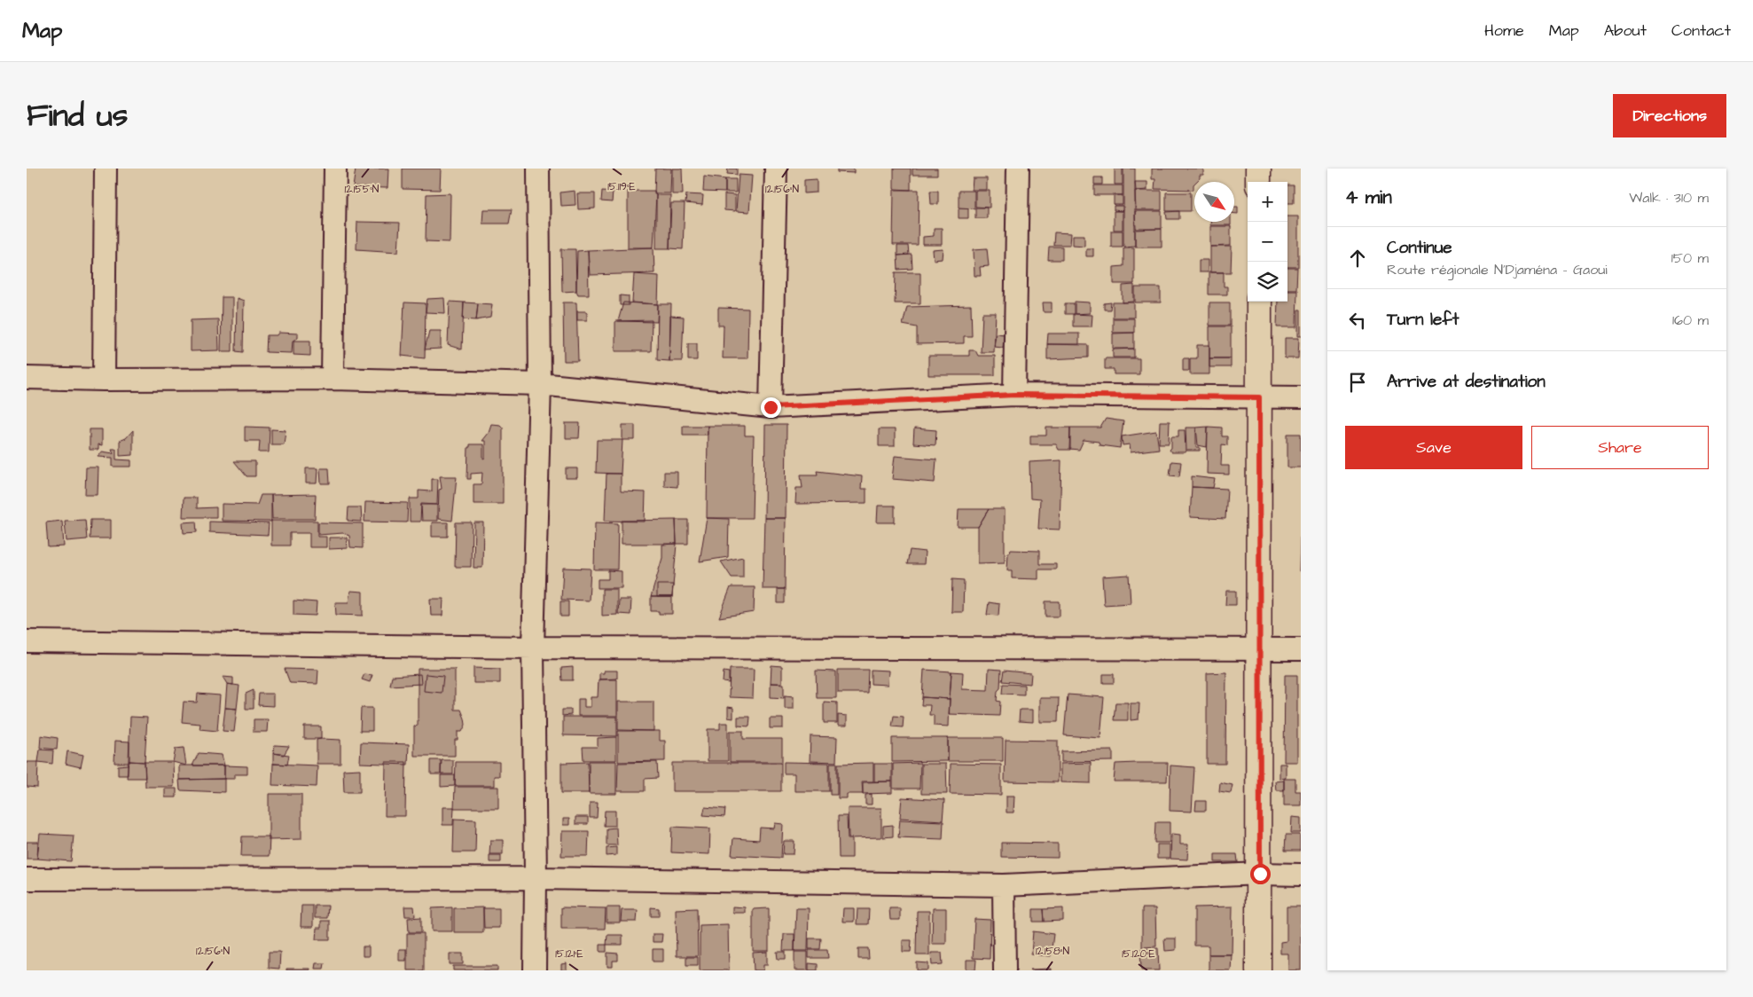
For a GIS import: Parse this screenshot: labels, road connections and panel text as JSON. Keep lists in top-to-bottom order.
{
  "north": "bottom right",
  "page": {
    "header": "Map",
    "nav": [
      "Home",
      "Map",
      "About",
      "Contact"
    ],
    "title": "Find us",
    "buttons": [
      "Directions",
      ["Save", "Share"]
    ],
    "heading": ["4 min", "Walk · 310 m"],
    "map_buttons": ["+", "−"],
    "list": [
      ["Continue", "Route régionale N'Djaména - Gaoui", "150 m"],
      ["Turn left", "160 m"],
      "Arrive at destination"
    ]
  },
  "coordinates": [
    "15.119°E",
    "12.155°N",
    "12.156°N",
    "12.158°N",
    "15.121°E",
    "15.120°E"
  ]
}
